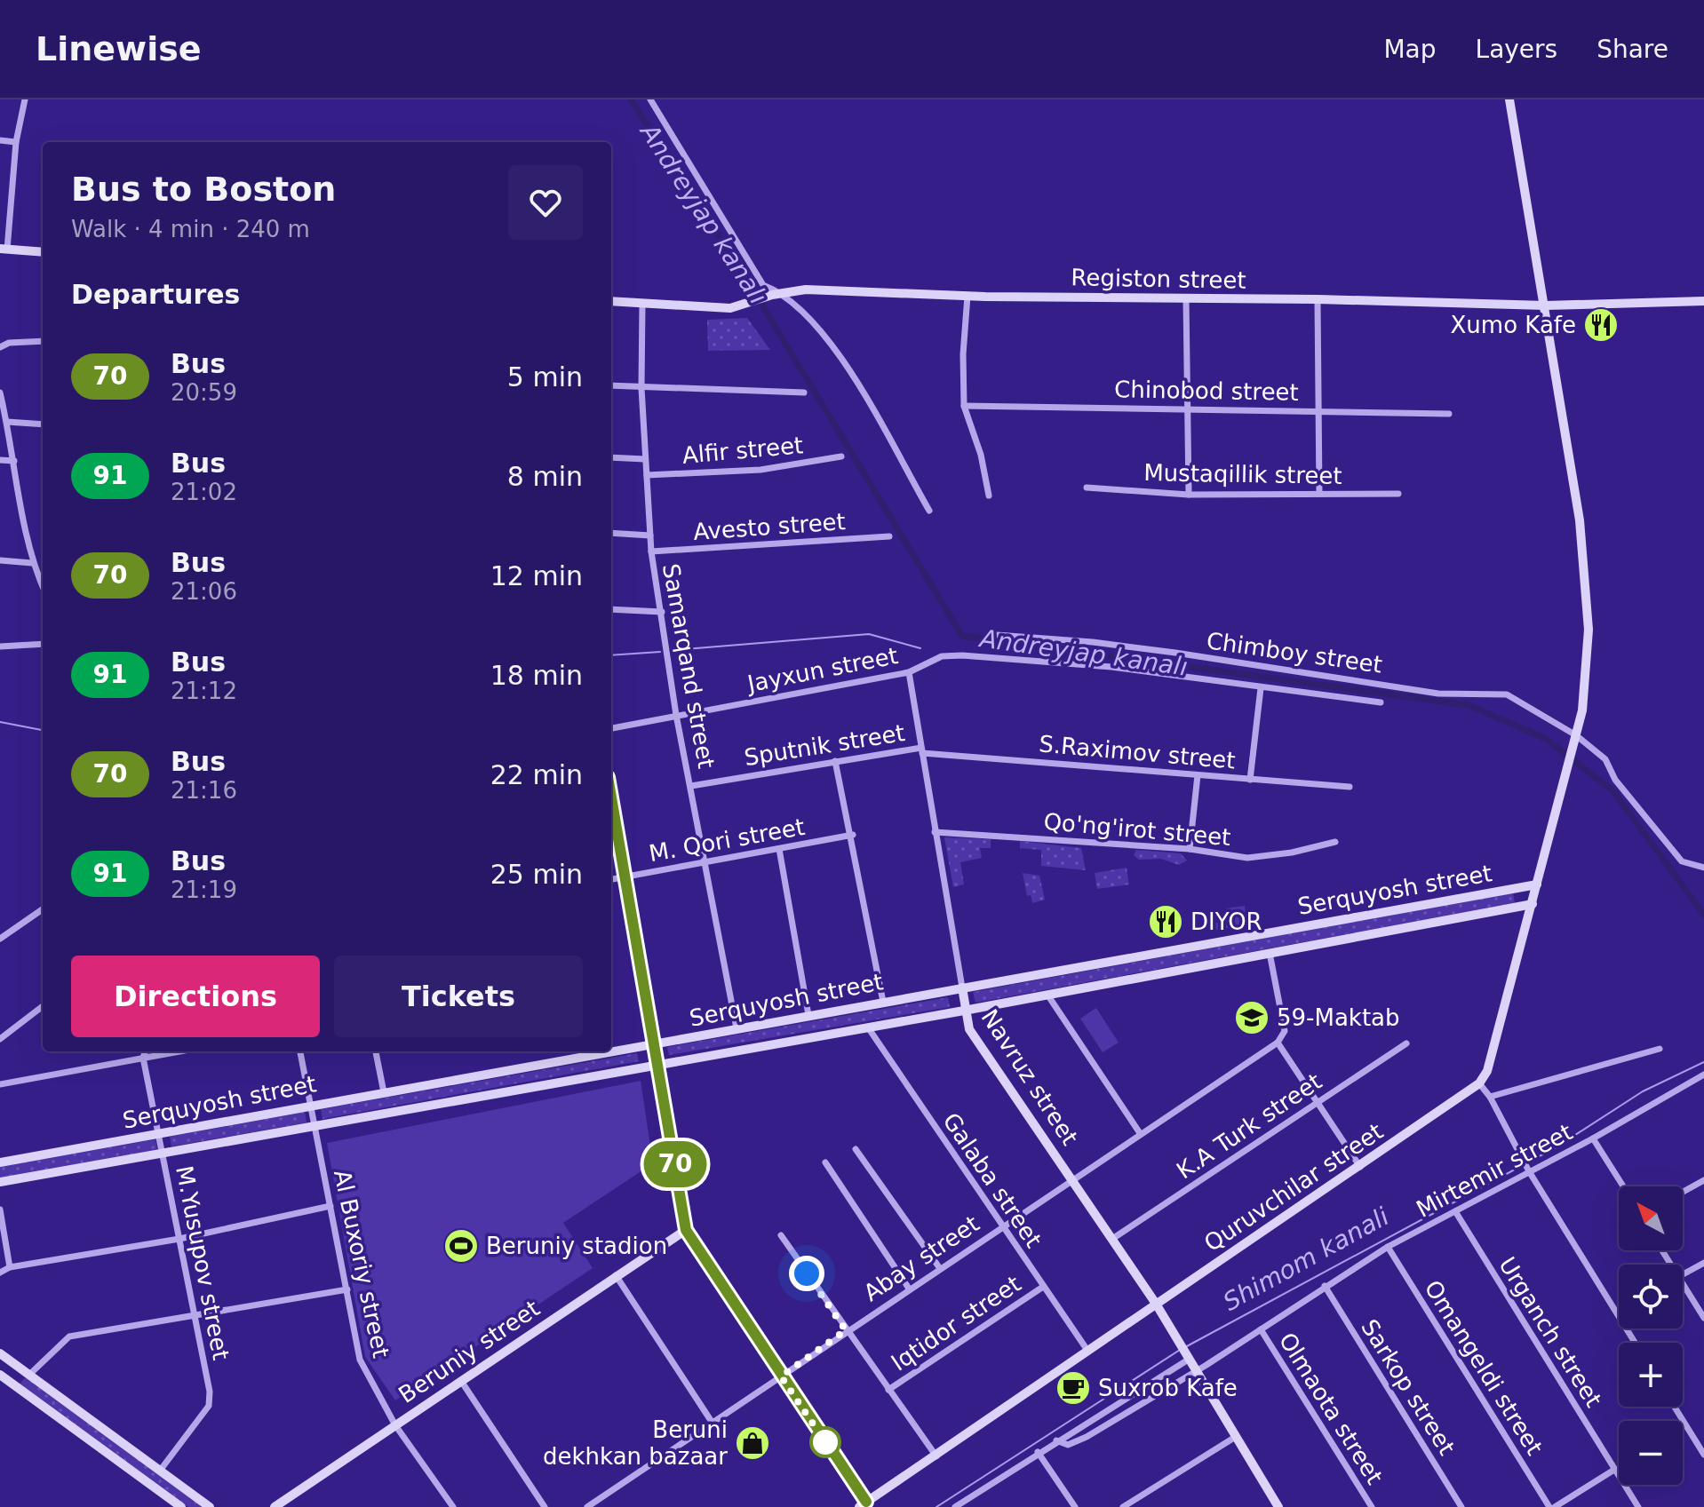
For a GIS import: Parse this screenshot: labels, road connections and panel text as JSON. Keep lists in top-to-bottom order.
{
  "streets": {
    "street": [
      "Registon street",
      "Chinobod street",
      "Alfir street",
      "Mustaqillik street",
      "Avesto street",
      "Chimboy street",
      "Samarqand street",
      "Jayxun street",
      "Sputnik street",
      "S.Raximov street",
      "Qo'ng'irot street",
      "M. Qori street",
      "Serquyosh street",
      "Navruz street",
      "K.A Turk street",
      "Mirtemir street",
      "Galaba street",
      "Quruvchilar street",
      "Abay street",
      "M.Yusupov street",
      "Al Buxoriy street",
      "Iqtidor street",
      "Urganch street",
      "Beruniy street",
      "Omangeldi street",
      "Sarkop street",
      "Olmaota street"
    ]
  },
  "crossings": [
    ["Registon street", "Samarqand street"],
    ["Alfir street", "Samarqand street"],
    ["Avesto street", "Samarqand street"],
    ["Samarqand street", "Jayxun street"],
    ["Samarqand street", "Sputnik street"],
    ["Samarqand street", "M. Qori street"],
    ["Samarqand street", "Serquyosh street"],
    ["Jayxun street", "Navruz street"],
    ["Sputnik street", "S.Raximov street"],
    ["Sputnik street", "Navruz street"],
    ["S.Raximov street", "Navruz street"],
    ["Qo'ng'irot street", "Navruz street"],
    ["Serquyosh street", "Navruz street"],
    ["Serquyosh street", "Galaba street"],
    ["Serquyosh street", "M.Yusupov street"],
    ["Serquyosh street", "Al Buxoriy street"],
    ["Navruz street", "K.A Turk street"],
    ["Navruz street", "Quruvchilar street"],
    ["Navruz street", "Abay street"],
    ["Mirtemir street", "Urganch street"],
    ["Mirtemir street", "Omangeldi street"],
    ["Mirtemir street", "Sarkop street"],
    ["Mirtemir street", "Olmaota street"],
    ["Galaba street", "Quruvchilar street"],
    ["Galaba street", "Abay street"],
    ["Galaba street", "Iqtidor street"],
    ["Al Buxoriy street", "Beruniy street"]
  ],
  "water": ["Andreyjap kanalı", "Shimom kanali"],
  "places": {
    "restaurant": ["Xumo Kafe", "DIYOR"],
    "school or university": ["59-Maktab"],
    "sports": ["Beruniy stadion"],
    "cafe": ["Suxrob Kafe"],
    "shop": ["Beruni dekhkan bazaar"]
  },
  "lines": ["bus line 70"],
  "north": "top left",
  "page": {
    "header": "Linewise",
    "nav": ["Map", "Layers", "Share"],
    "on_map": "70",
    "heading": [
      ["Bus to Boston", "Walk · 4 min · 240 m"],
      "Departures"
    ],
    "list": [
      {
        "mark": "70",
        "name": "Bus",
        "note": "20:59",
        "value": "5 min"
      },
      {
        "mark": "91",
        "name": "Bus",
        "note": "21:02",
        "value": "8 min"
      },
      {
        "mark": "70",
        "name": "Bus",
        "note": "21:06",
        "value": "12 min"
      },
      {
        "mark": "91",
        "name": "Bus",
        "note": "21:12",
        "value": "18 min"
      },
      {
        "mark": "70",
        "name": "Bus",
        "note": "21:16",
        "value": "22 min"
      },
      {
        "mark": "91",
        "name": "Bus",
        "note": "21:19",
        "value": "25 min"
      }
    ],
    "buttons": ["Directions", "Tickets"],
    "map_buttons": ["+", "−"]
  }
}
